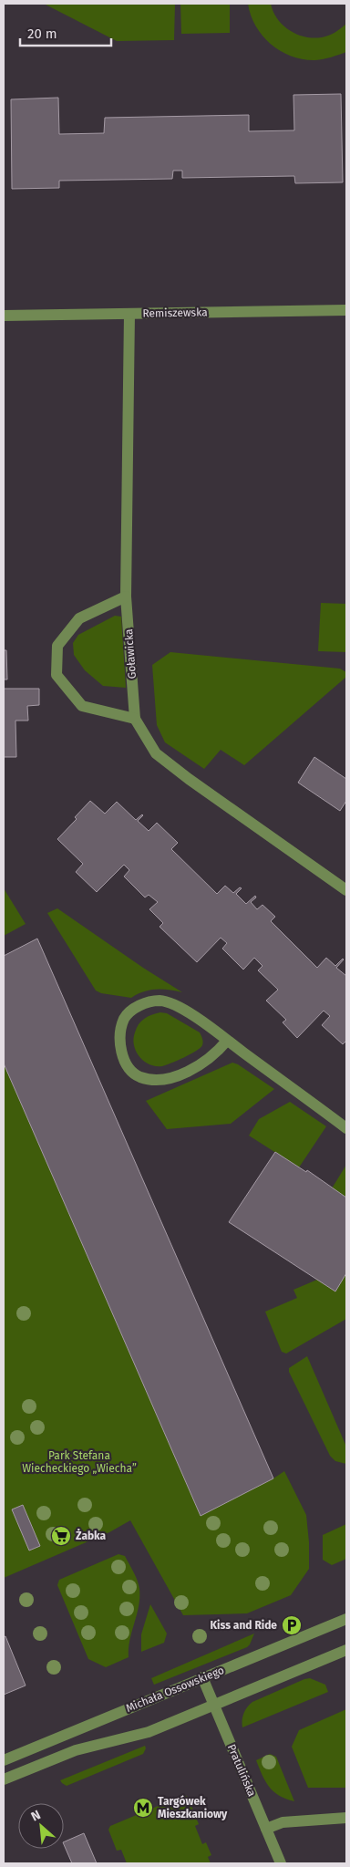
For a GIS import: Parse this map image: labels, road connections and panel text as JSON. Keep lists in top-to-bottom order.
{
  "streets": {
    "street": [
      "Remiszewska",
      "Goławicka",
      "Michała Ossowskiego",
      "Pratulińska"
    ]
  },
  "crossings": [
    ["Remiszewska", "Goławicka"],
    ["Michała Ossowskiego", "Pratulińska"]
  ],
  "parks": ["Park Stefana Wiecheckiego „Wiecha”"],
  "places": {
    "supermarket": ["Żabka"],
    "parking": ["Kiss and Ride"],
    "metro station": ["Targówek Mieszkaniowy"]
  },
  "scale_bar": "20 m",
  "north": "top left"
}
